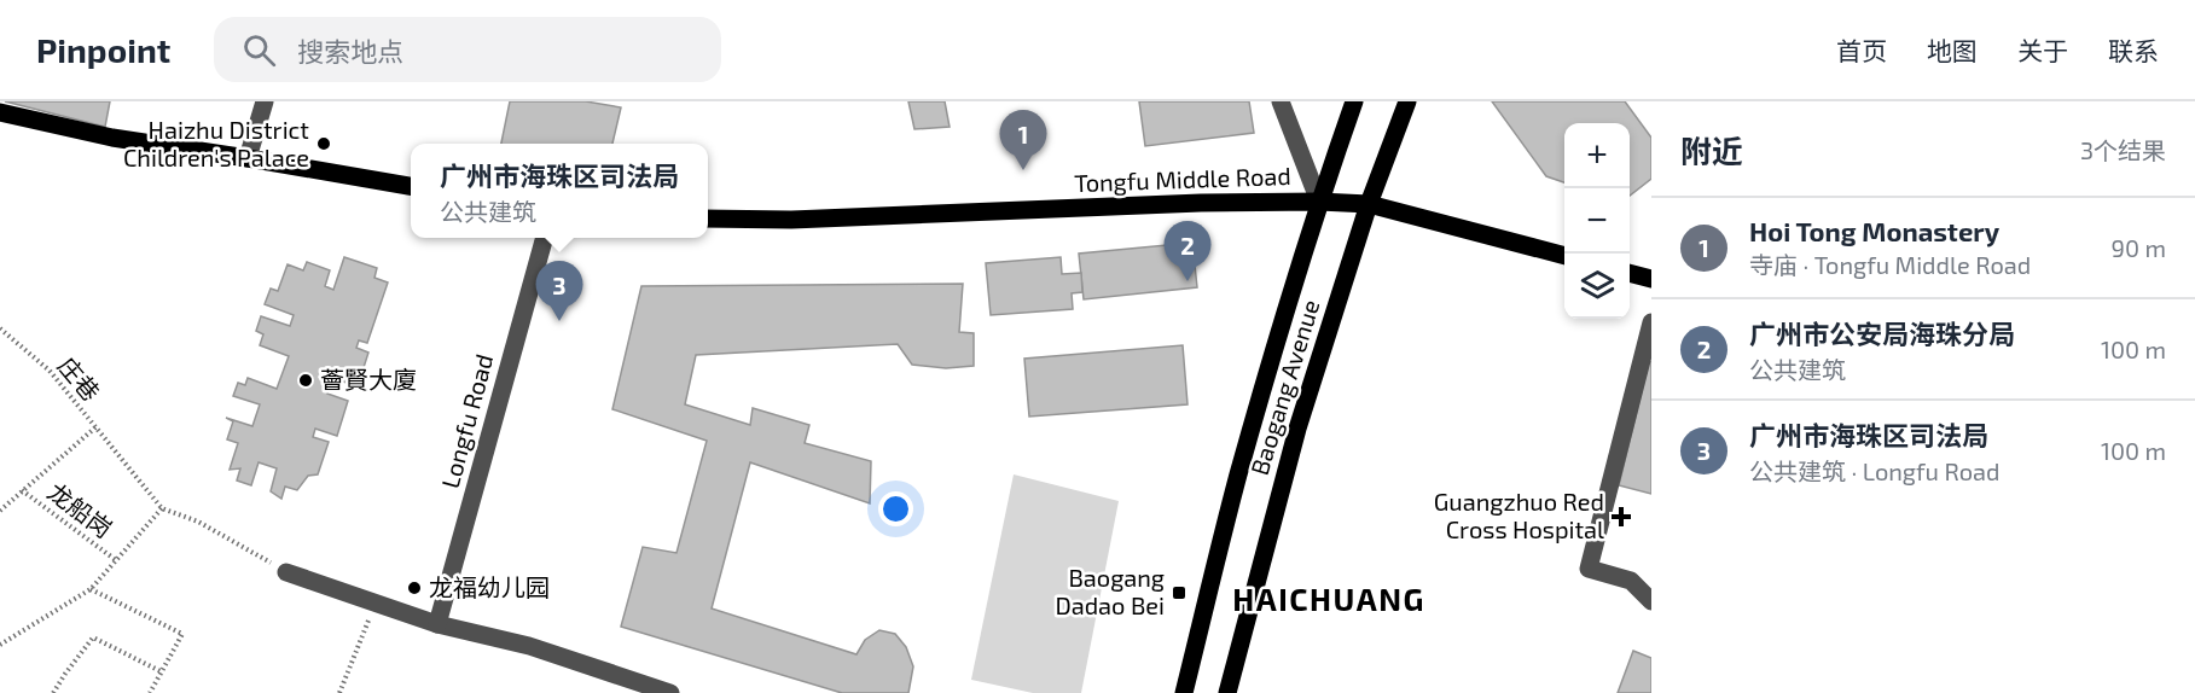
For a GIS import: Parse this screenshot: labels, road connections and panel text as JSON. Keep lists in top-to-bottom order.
{
  "streets": {
    "main road": ["Tongfu Middle Road", "Baogang Avenue"],
    "street": ["Longfu Road"],
    "path": ["庄巷", "龙船岗"]
  },
  "crossings": [
    ["Tongfu Middle Road", "Baogang Avenue"]
  ],
  "districts": ["HAICHUANG"],
  "places": {
    "other": ["Haizhu District Children's Palace", "薈賢大廈", "龙福幼儿园"],
    "health": ["Guangzhuo Red Cross Hospital"],
    "transit": ["Baogang Dadao Bei"]
  },
  "page": {
    "header": "Pinpoint",
    "search": "搜索地点",
    "nav": [
      "首页",
      "地图",
      "关于",
      "联系"
    ],
    "heading": ["附近", "3个结果"],
    "pins": ["1", "2", "3"],
    "map_buttons": ["+", "−"],
    "popup": ["广州市海珠区司法局", "公共建筑"],
    "list": [
      {
        "mark": "1",
        "name": "Hoi Tong Monastery",
        "note": "寺庙 · Tongfu Middle Road",
        "value": "90 m"
      },
      {
        "mark": "2",
        "name": "广州市公安局海珠分局",
        "note": "公共建筑",
        "value": "100 m"
      },
      {
        "mark": "3",
        "name": "广州市海珠区司法局",
        "note": "公共建筑 · Longfu Road",
        "value": "100 m"
      }
    ]
  }
}
